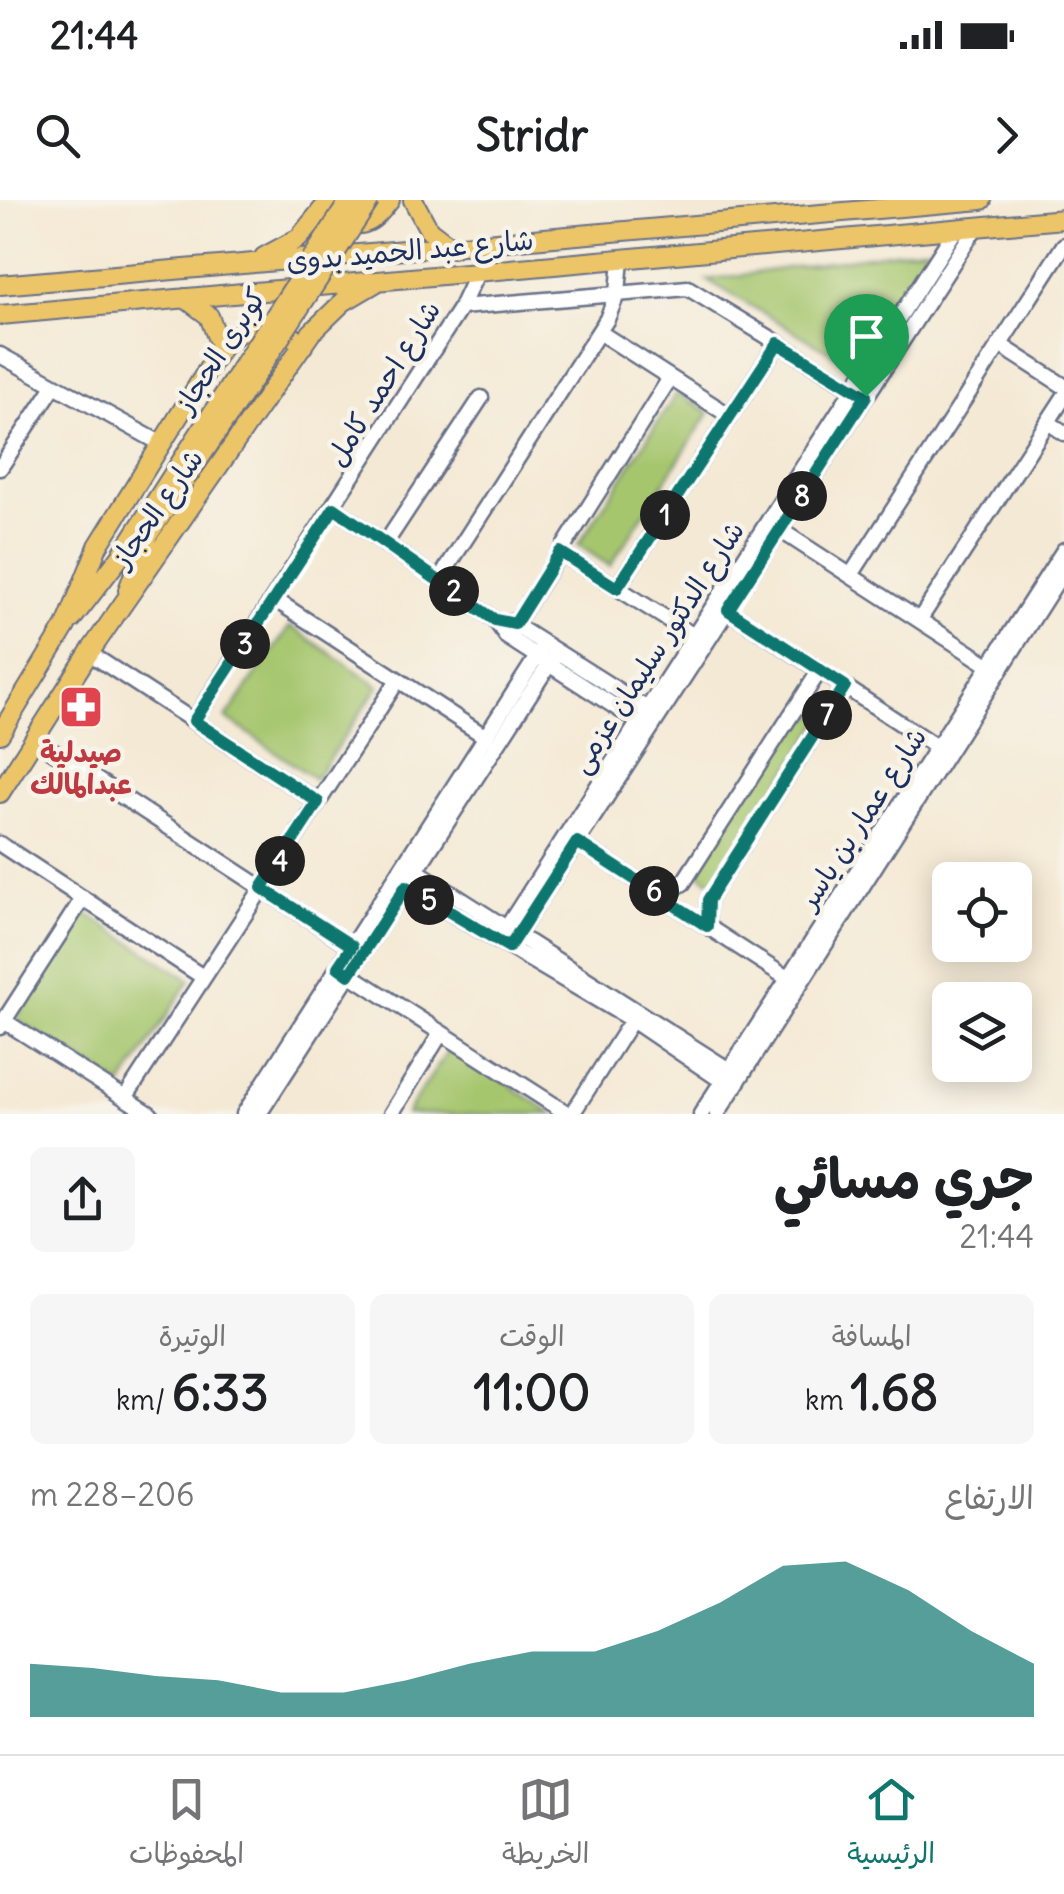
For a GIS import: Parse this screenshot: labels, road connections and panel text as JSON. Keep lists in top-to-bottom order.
{
  "streets": {
    "main road": ["شارع عبد الحميد بدوى", "كوبرى الحجاز", "شارع الحجاز"],
    "street": ["شارع احمد كامل", "شارع الدكتور سليمان عزمى", "شارع عمار بن ياسر"]
  },
  "crossings": [
    ["شارع عبد الحميد بدوى", "شارع احمد كامل"],
    ["شارع عبد الحميد بدوى", "شارع الحجاز"],
    ["شارع عبد الحميد بدوى", "شارع الدكتور سليمان عزمى"],
    ["كوبرى الحجاز", "شارع الحجاز"]
  ],
  "places": {
    "pharmacy": ["صيدلية عبدالمالك"]
  },
  "page": {
    "status": "21:44",
    "header": "Stridr",
    "pins": [
      "8",
      "1",
      "2",
      "3",
      "7",
      "4",
      "6",
      "5"
    ],
    "heading": ["جري مسائي", "21:44"],
    "stats": [
      ["المسافة", "1.68 km"],
      ["الوقت", "11:00"],
      ["الوتيرة", "6:33 /km"]
    ],
    "chart": ["الارتفاع", "206–228 m"],
    "tabs": ["الرئيسية", "الخريطة", "المحفوظات"]
  }
}
